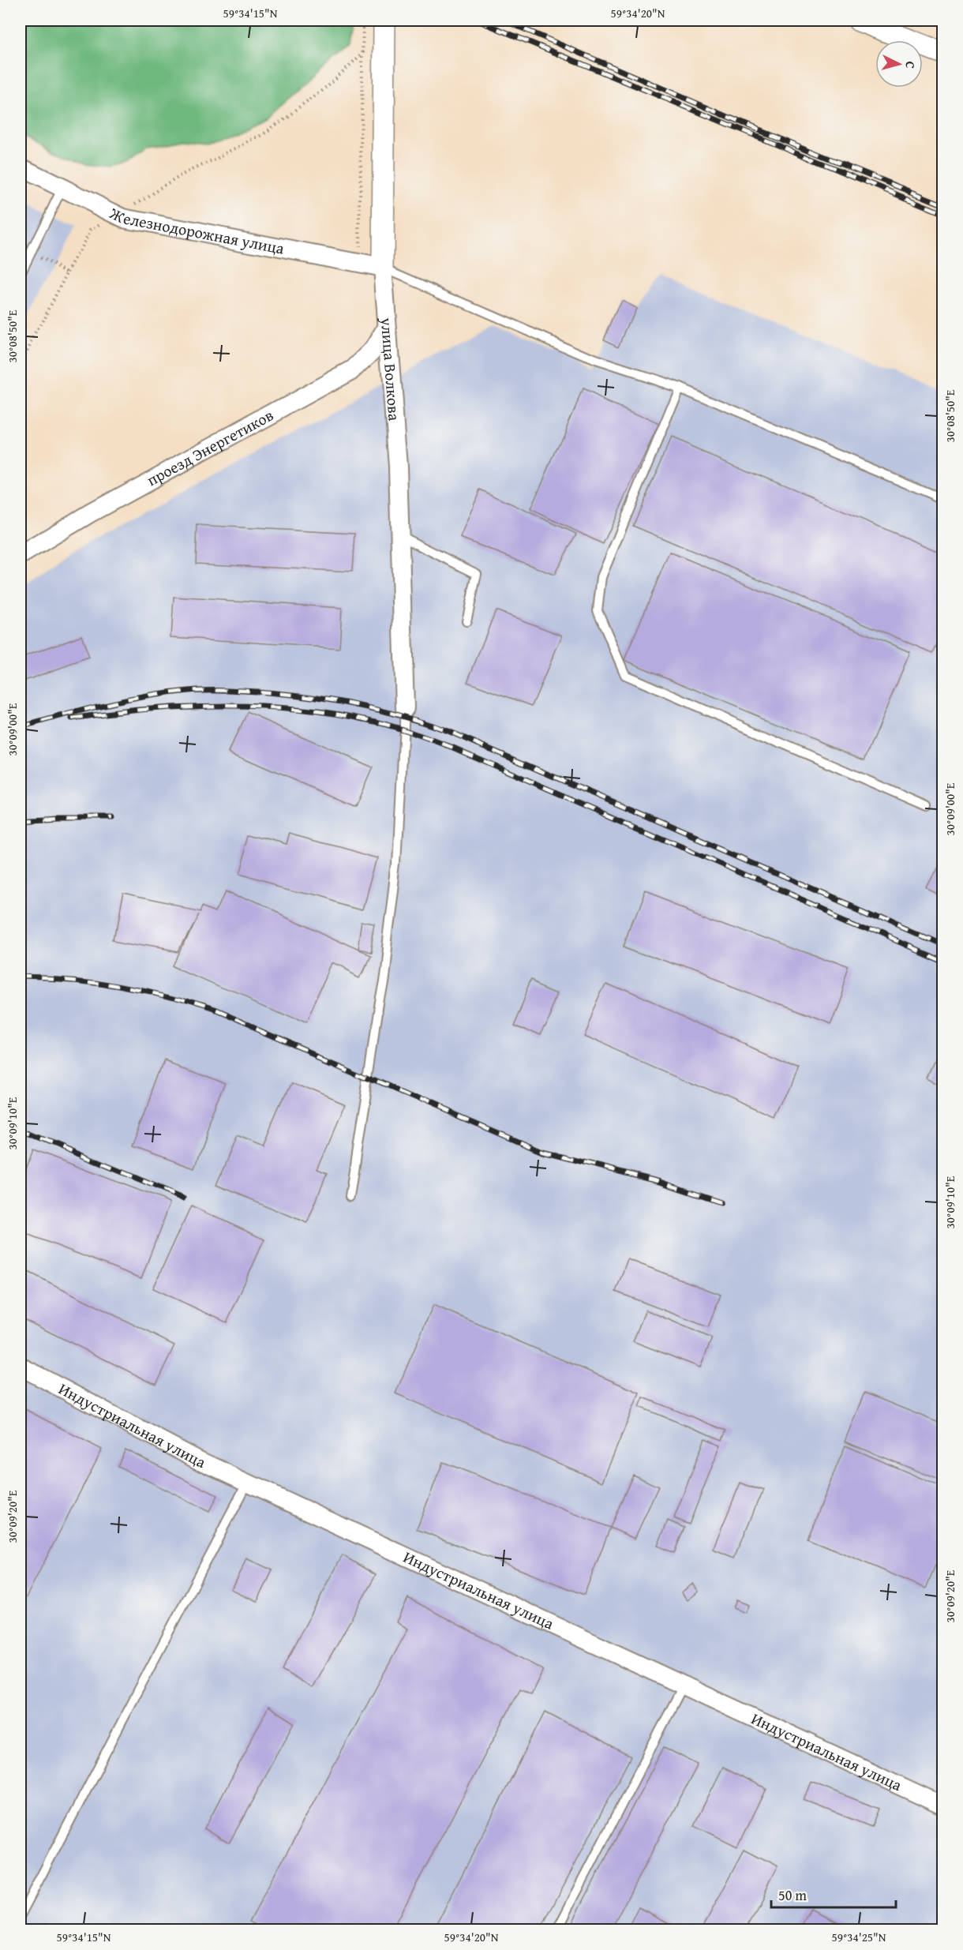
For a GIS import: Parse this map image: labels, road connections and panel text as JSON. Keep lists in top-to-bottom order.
{
  "streets": {
    "street": [
      "Железнодорожная улица",
      "улица Волкова",
      "проезд Энергетиков",
      "Индустриальная улица"
    ]
  },
  "crossings": [
    ["Железнодорожная улица", "улица Волкова"],
    ["улица Волкова", "проезд Энергетиков"]
  ],
  "scale_bar": "50 m",
  "north": "right",
  "coordinates": [
    "59°34'15\"N",
    "59°34'20\"N",
    "30°08'50\"E",
    "30°09'00\"E",
    "30°09'10\"E",
    "30°09'20\"E",
    "59°34'25\"N"
  ]
}
